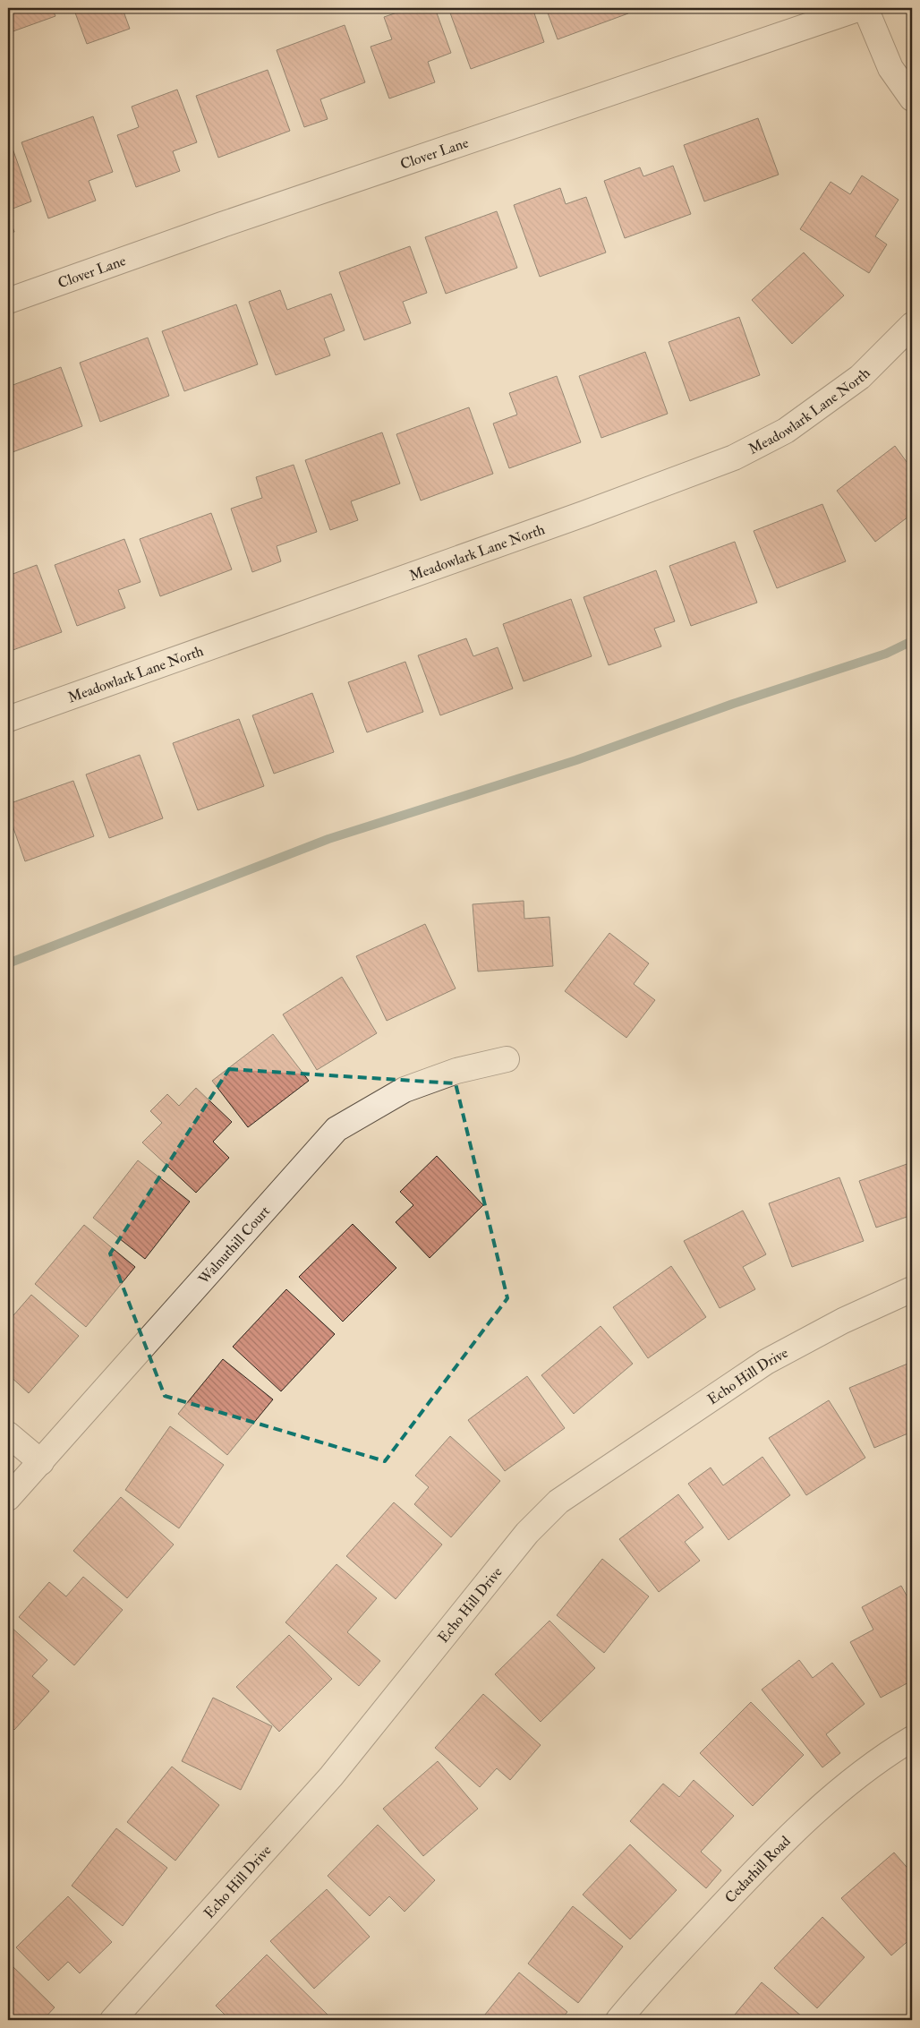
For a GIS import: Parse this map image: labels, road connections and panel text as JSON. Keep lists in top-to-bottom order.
{
  "streets": {
    "street": [
      "Clover Lane",
      "Meadowlark Lane North",
      "Walnuthill Court",
      "Echo Hill Drive",
      "Cedarhill Road"
    ]
  }
}
